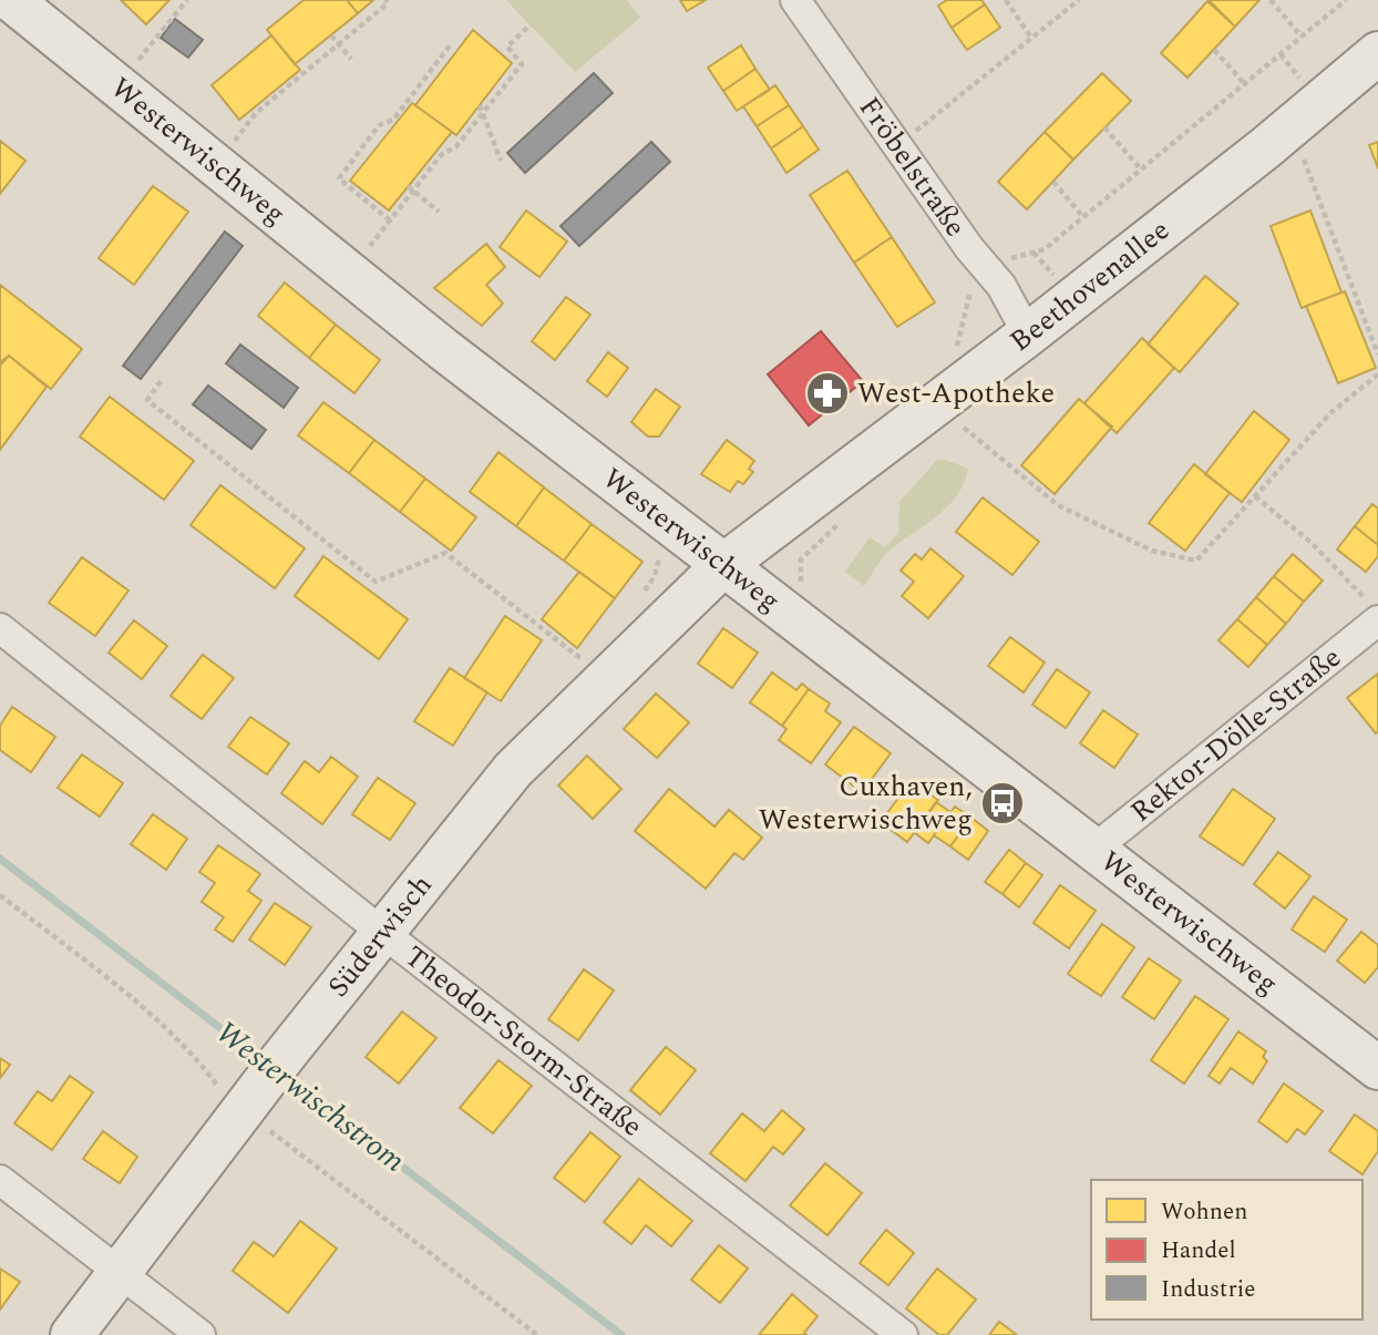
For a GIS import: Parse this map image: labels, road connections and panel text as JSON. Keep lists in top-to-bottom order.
{
  "streets": {
    "street": [
      "Westerwischweg",
      "Fröbelstraße",
      "Beethovenallee",
      "Rektor-Dölle-Straße",
      "Süderwisch",
      "Theodor-Storm-Straße"
    ]
  },
  "crossings": [
    ["Westerwischweg", "Beethovenallee"],
    ["Westerwischweg", "Rektor-Dölle-Straße"],
    ["Westerwischweg", "Süderwisch"],
    ["Fröbelstraße", "Beethovenallee"],
    ["Beethovenallee", "Süderwisch"],
    ["Süderwisch", "Theodor-Storm-Straße"]
  ],
  "water": ["Westerwischstrom"],
  "places": {
    "pharmacy": ["West-Apotheke"],
    "bus stop": ["Cuxhaven, Westerwischweg"]
  },
  "legend": ["Wohnen", "Handel", "Industrie"]
}
